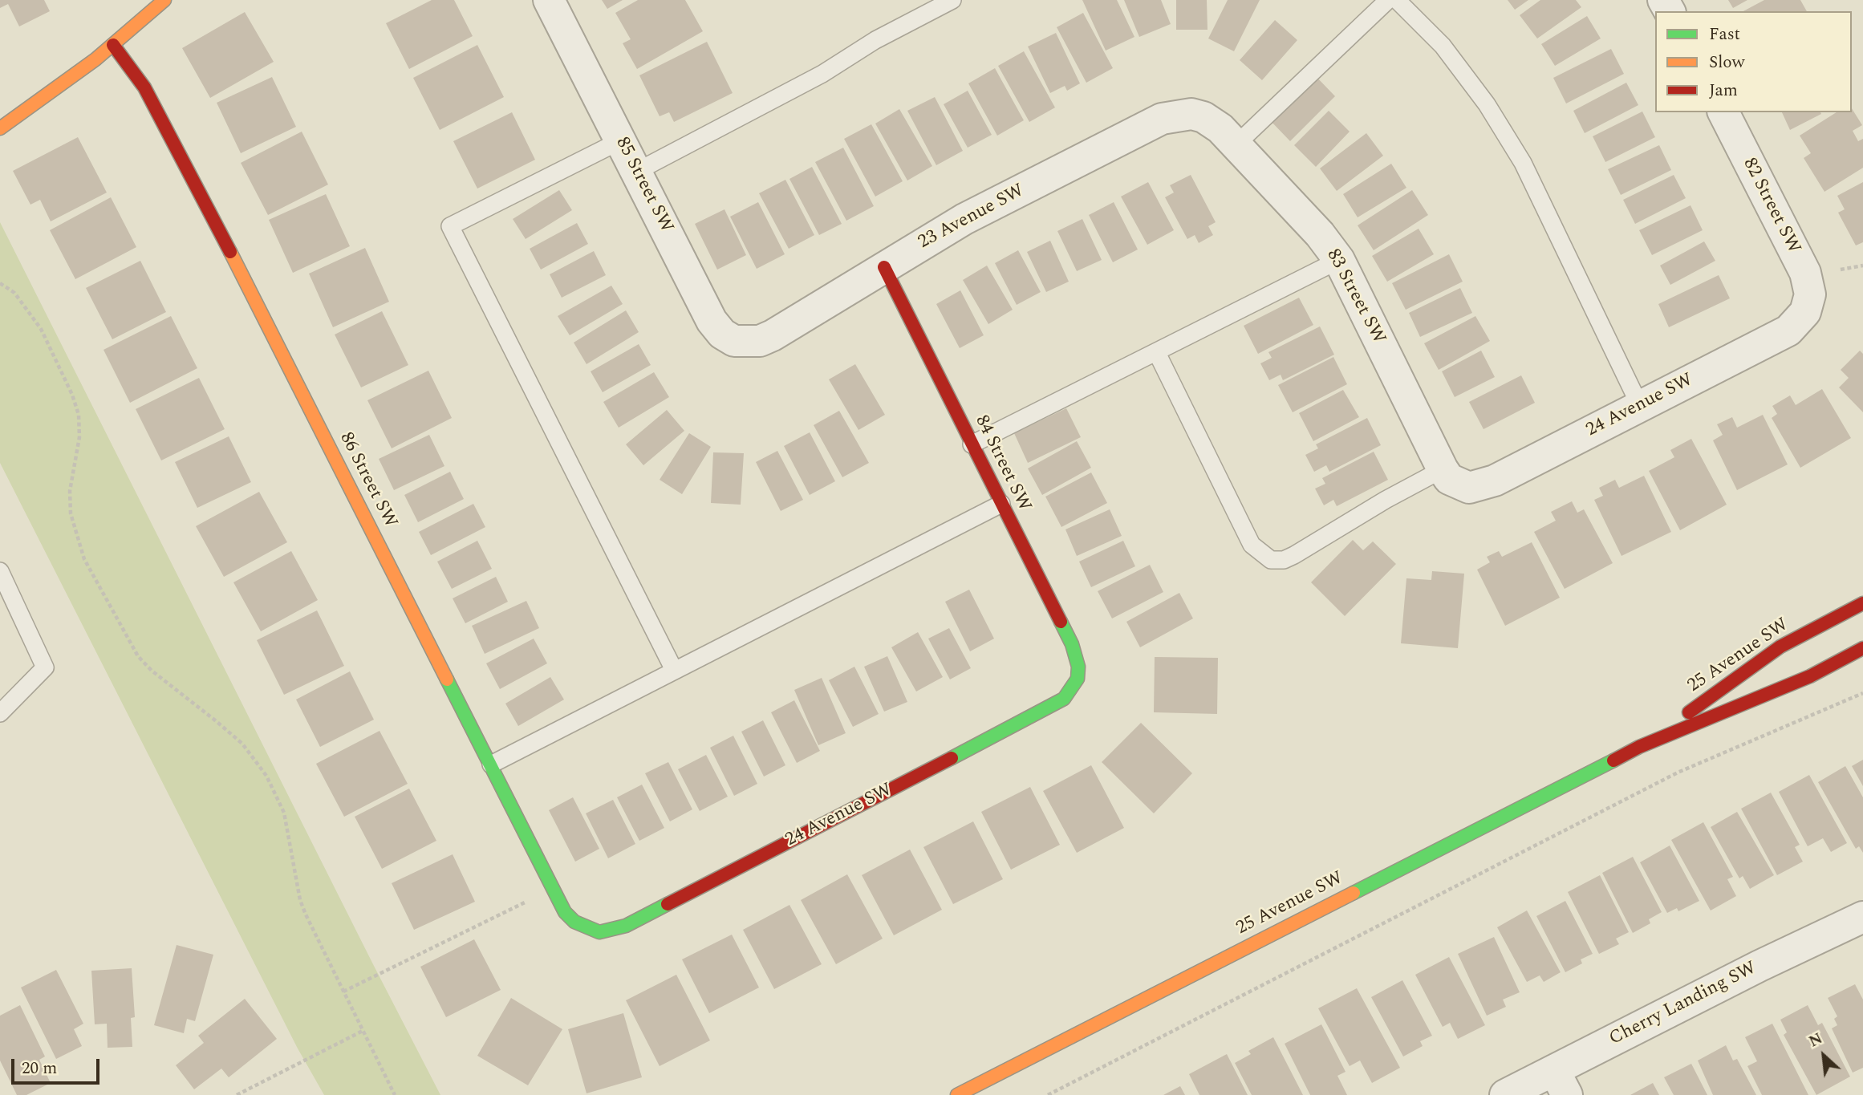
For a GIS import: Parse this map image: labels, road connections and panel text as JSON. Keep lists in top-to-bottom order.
{
  "streets": {
    "street": [
      "85 Street SW",
      "82 Street SW",
      "23 Avenue SW",
      "83 Street SW",
      "24 Avenue SW",
      "84 Street SW",
      "86 Street SW",
      "25 Avenue SW",
      "Cherry Landing SW"
    ]
  },
  "crossings": [
    ["85 Street SW", "23 Avenue SW"],
    ["82 Street SW", "24 Avenue SW"],
    ["23 Avenue SW", "83 Street SW"],
    ["23 Avenue SW", "84 Street SW"],
    ["83 Street SW", "24 Avenue SW"],
    ["24 Avenue SW", "84 Street SW"],
    ["24 Avenue SW", "86 Street SW"]
  ],
  "legend": ["Fast", "Slow", "Jam"],
  "scale_bar": "20 m",
  "north": "top left"
}
